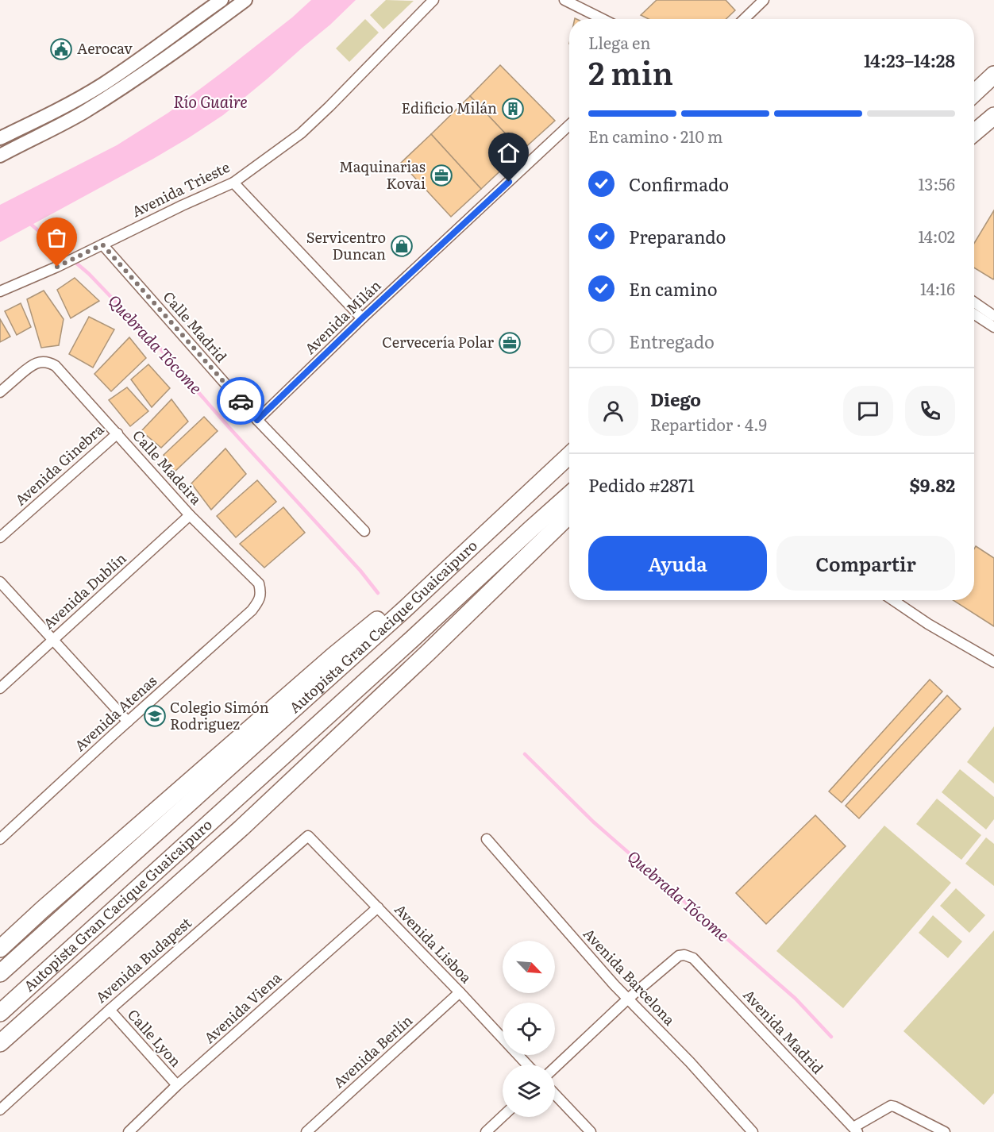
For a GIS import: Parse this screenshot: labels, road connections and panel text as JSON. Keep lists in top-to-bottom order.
{
  "streets": {
    "highway": ["Autopista Gran Cacique Guaicaipuro"],
    "street": [
      "Avenida Trieste",
      "Avenida Milán",
      "Calle Madrid",
      "Avenida Ginebra",
      "Calle Madeira",
      "Avenida Dublín",
      "Avenida Atenas",
      "Avenida Lisboa",
      "Avenida Budapest",
      "Avenida Barcelona",
      "Avenida Viena",
      "Avenida Madrid",
      "Calle Lyon",
      "Avenida Berlín"
    ]
  },
  "crossings": [
    ["Avenida Trieste", "Calle Madrid"],
    ["Avenida Milán", "Calle Madrid"],
    ["Avenida Ginebra", "Calle Madeira"],
    ["Calle Madeira", "Avenida Dublín"],
    ["Calle Madeira", "Avenida Atenas"],
    ["Avenida Lisboa", "Avenida Budapest"],
    ["Avenida Lisboa", "Avenida Viena"],
    ["Avenida Lisboa", "Avenida Berlín"],
    ["Avenida Budapest", "Calle Lyon"],
    ["Avenida Barcelona", "Avenida Madrid"],
    ["Avenida Viena", "Calle Lyon"]
  ],
  "water": ["Río Guaire", "Quebrada Tócome"],
  "places": {
    "public building": ["Aerocav"],
    "building": ["Edificio Milán"],
    "office": ["Maquinarias Kovai", "Cervecería Polar"],
    "shop": ["Servicentro Duncan"],
    "school or university": ["Colegio Simón Rodriguez"]
  },
  "north": "bottom right",
  "page": {
    "heading": ["2 min", "Llega en", "14:23–14:28"],
    "panel": [
      "Diego",
      "Repartidor · 4.9",
      "Pedido #2871",
      "$9.82"
    ],
    "bar": "En camino · 210 m",
    "list": [
      ["Confirmado", "13:56"],
      ["Preparando", "14:02"],
      ["En camino", "14:16"],
      "Entregado"
    ],
    "buttons": ["Ayuda", "Compartir"]
  }
}
